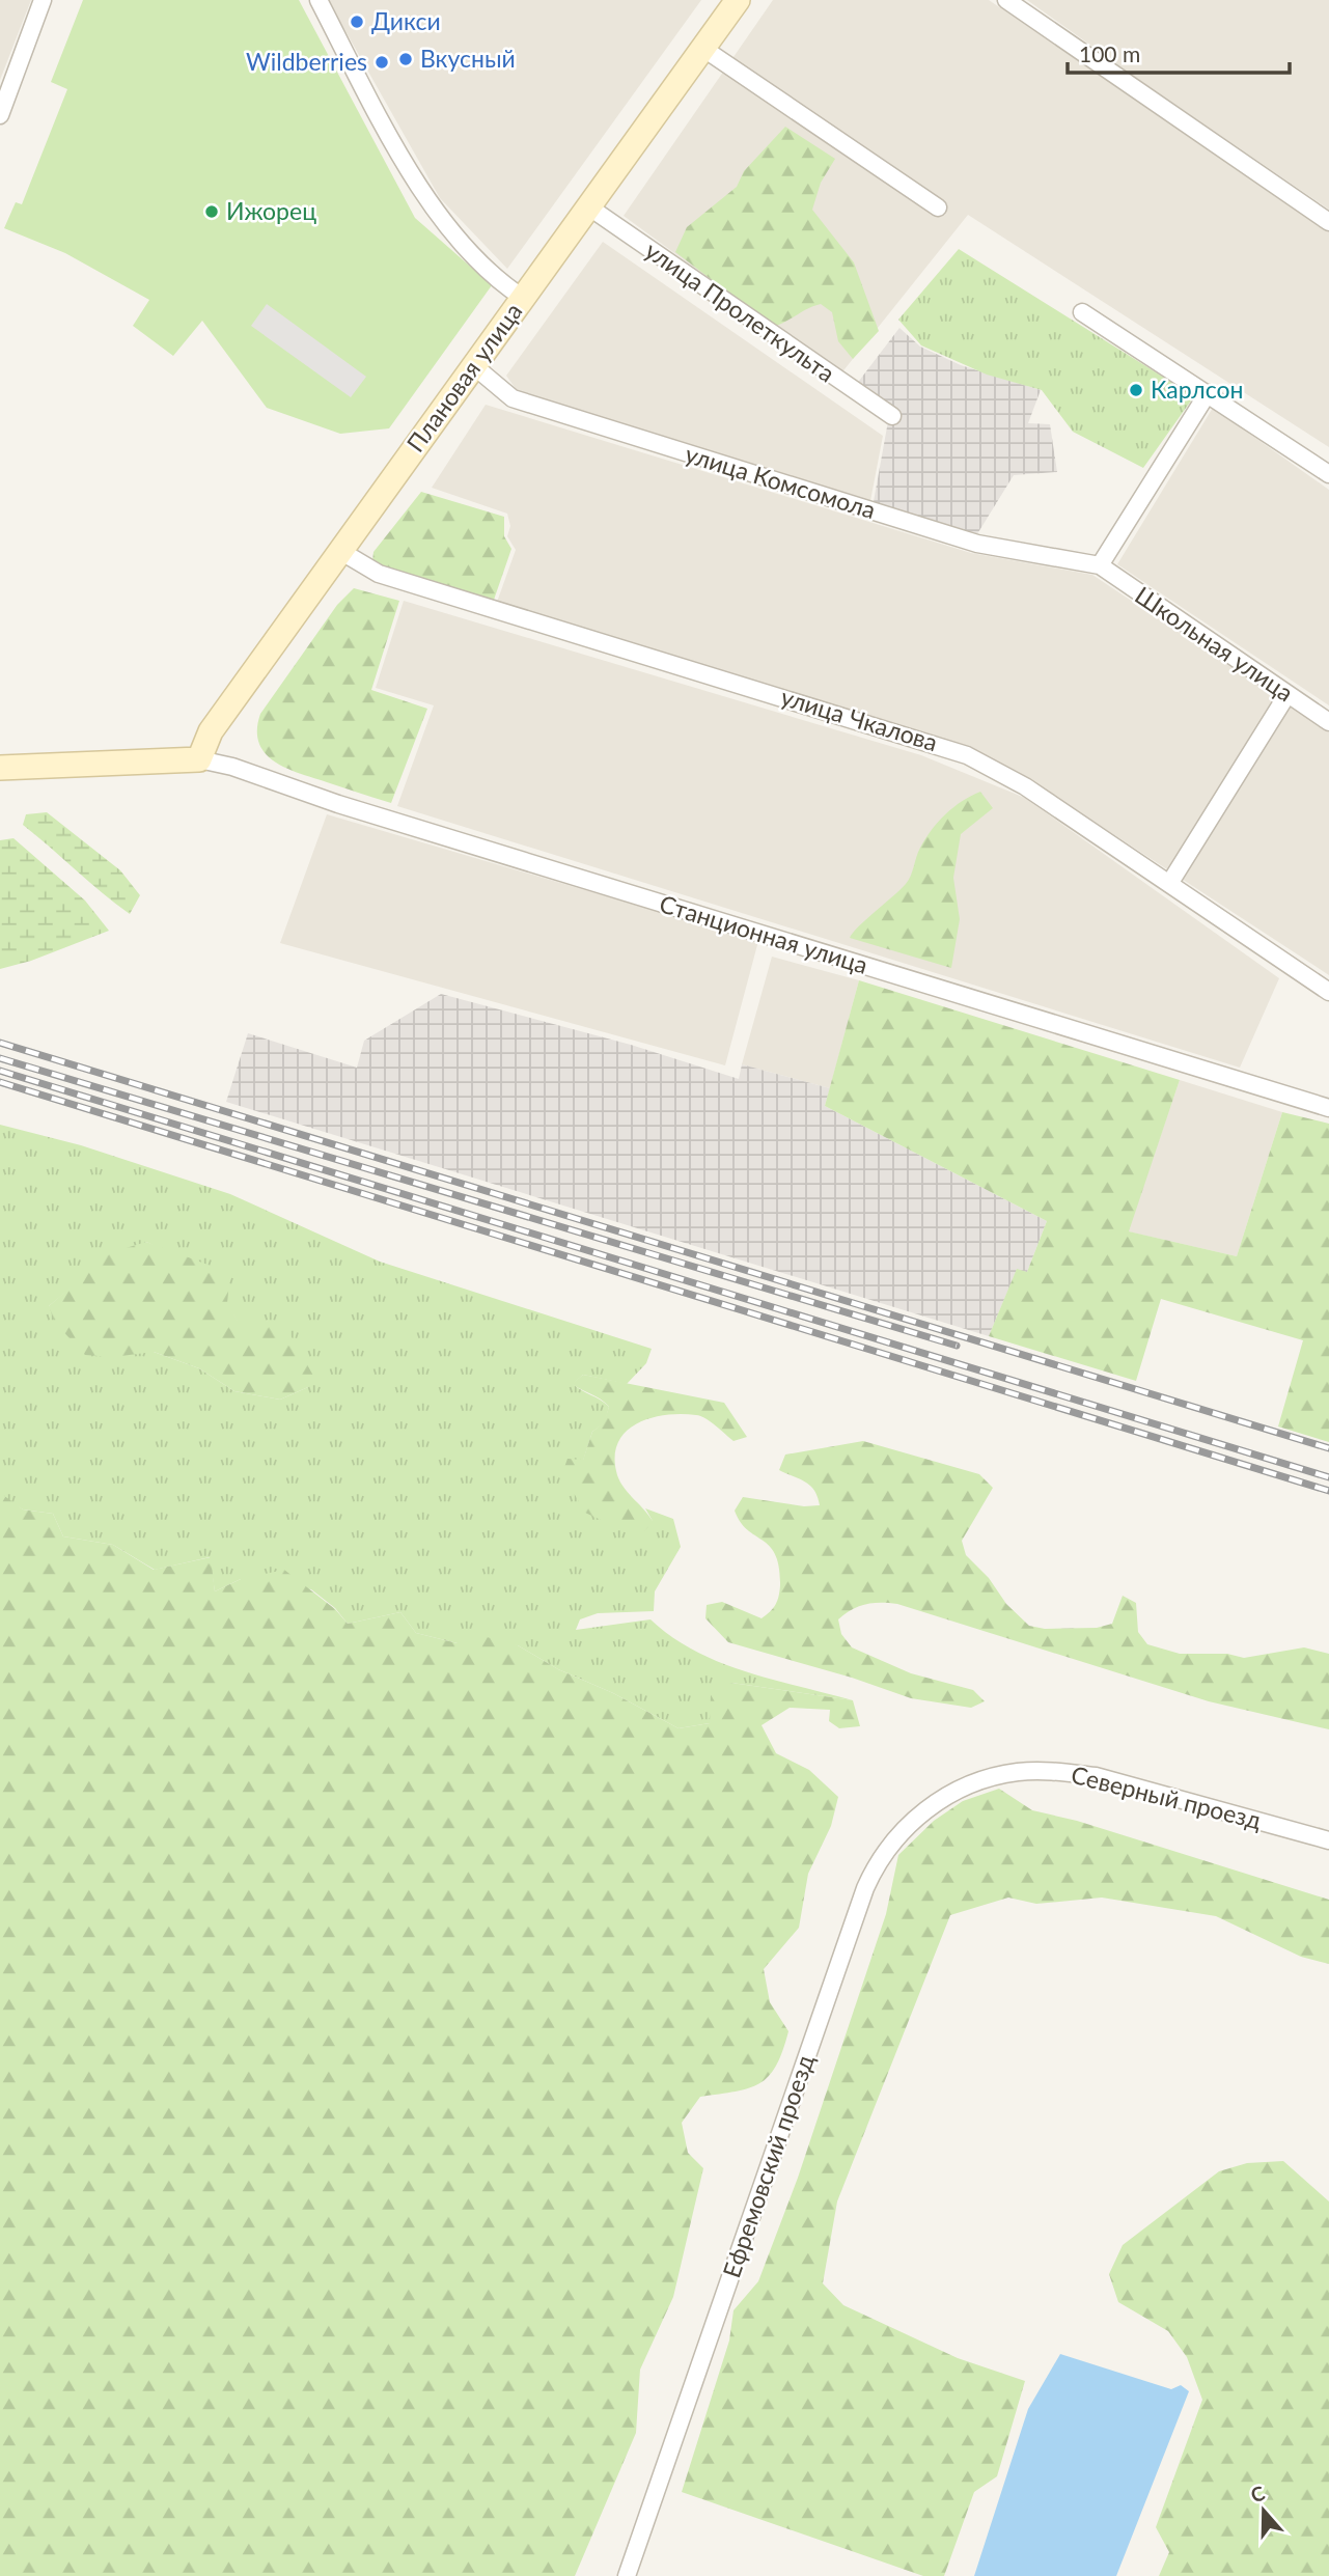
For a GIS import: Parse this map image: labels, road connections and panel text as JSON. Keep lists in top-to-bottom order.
{
  "streets": {
    "street": [
      "улица Пролеткульта",
      "Плановая улица",
      "улица Комсомола",
      "Школьная улица",
      "улица Чкалова",
      "Станционная улица",
      "Северный проезд",
      "Ефремовский проезд"
    ]
  },
  "crossings": [
    ["улица Пролеткульта", "Плановая улица"],
    ["Плановая улица", "улица Комсомола"],
    ["Плановая улица", "улица Чкалова"],
    ["Плановая улица", "Станционная улица"],
    ["улица Комсомола", "Школьная улица"],
    ["Северный проезд", "Ефремовский проезд"]
  ],
  "places": [
    "Дикси",
    "Вкусный",
    "Wildberries",
    "Ижорец",
    "Карлсон"
  ],
  "scale_bar": "100 m",
  "north": "top"
}
